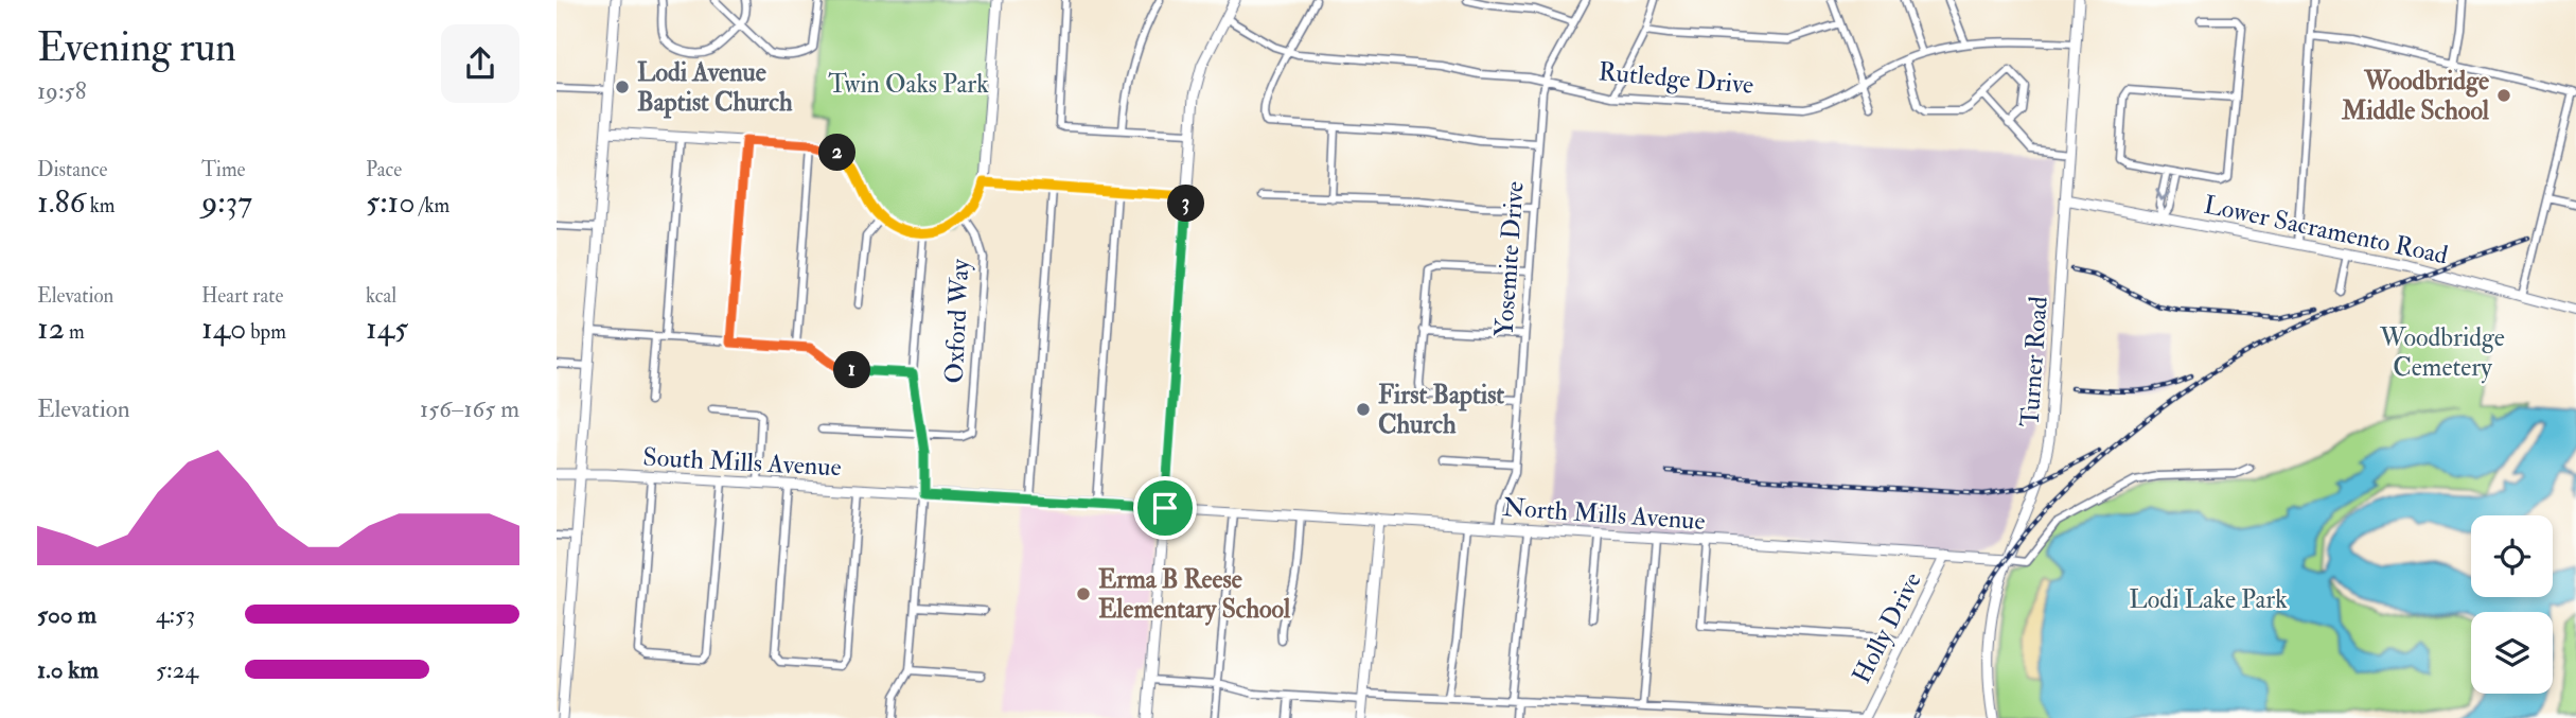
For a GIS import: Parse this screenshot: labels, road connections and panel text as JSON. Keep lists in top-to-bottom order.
{
  "streets": {
    "street": [
      "Rutledge Drive",
      "Lower Sacramento Road",
      "Yosemite Drive",
      "Oxford Way",
      "Turner Road",
      "South Mills Avenue",
      "North Mills Avenue",
      "Holly Drive"
    ]
  },
  "crossings": [
    ["Rutledge Drive", "Yosemite Drive"],
    ["Rutledge Drive", "Turner Road"],
    ["Lower Sacramento Road", "Turner Road"],
    ["Yosemite Drive", "North Mills Avenue"],
    ["Turner Road", "North Mills Avenue"],
    ["South Mills Avenue", "North Mills Avenue"],
    ["North Mills Avenue", "Holly Drive"]
  ],
  "parks": ["Twin Oaks Park", "Woodbridge Cemetery", "Lodi Lake Park"],
  "places": [
    "Lodi Avenue Baptist Church",
    "Woodbridge Middle School",
    "First Baptist Church",
    "Erma B Reese Elementary School"
  ],
  "page": {
    "heading": ["Evening run", "19:58"],
    "stats": [
      ["Distance", "1.86 km"],
      ["Time", "9:37"],
      ["Pace", "5:10 /km"],
      ["Elevation", "12 m"],
      ["Heart rate", "140 bpm"],
      ["kcal", "145"]
    ],
    "pins": ["2", "3", "1"],
    "chart": ["Elevation", "156–165 m"],
    "list": [
      {
        "name": "500 m",
        "note": "4:53"
      },
      {
        "name": "1.0 km",
        "note": "5:24"
      }
    ]
  }
}
